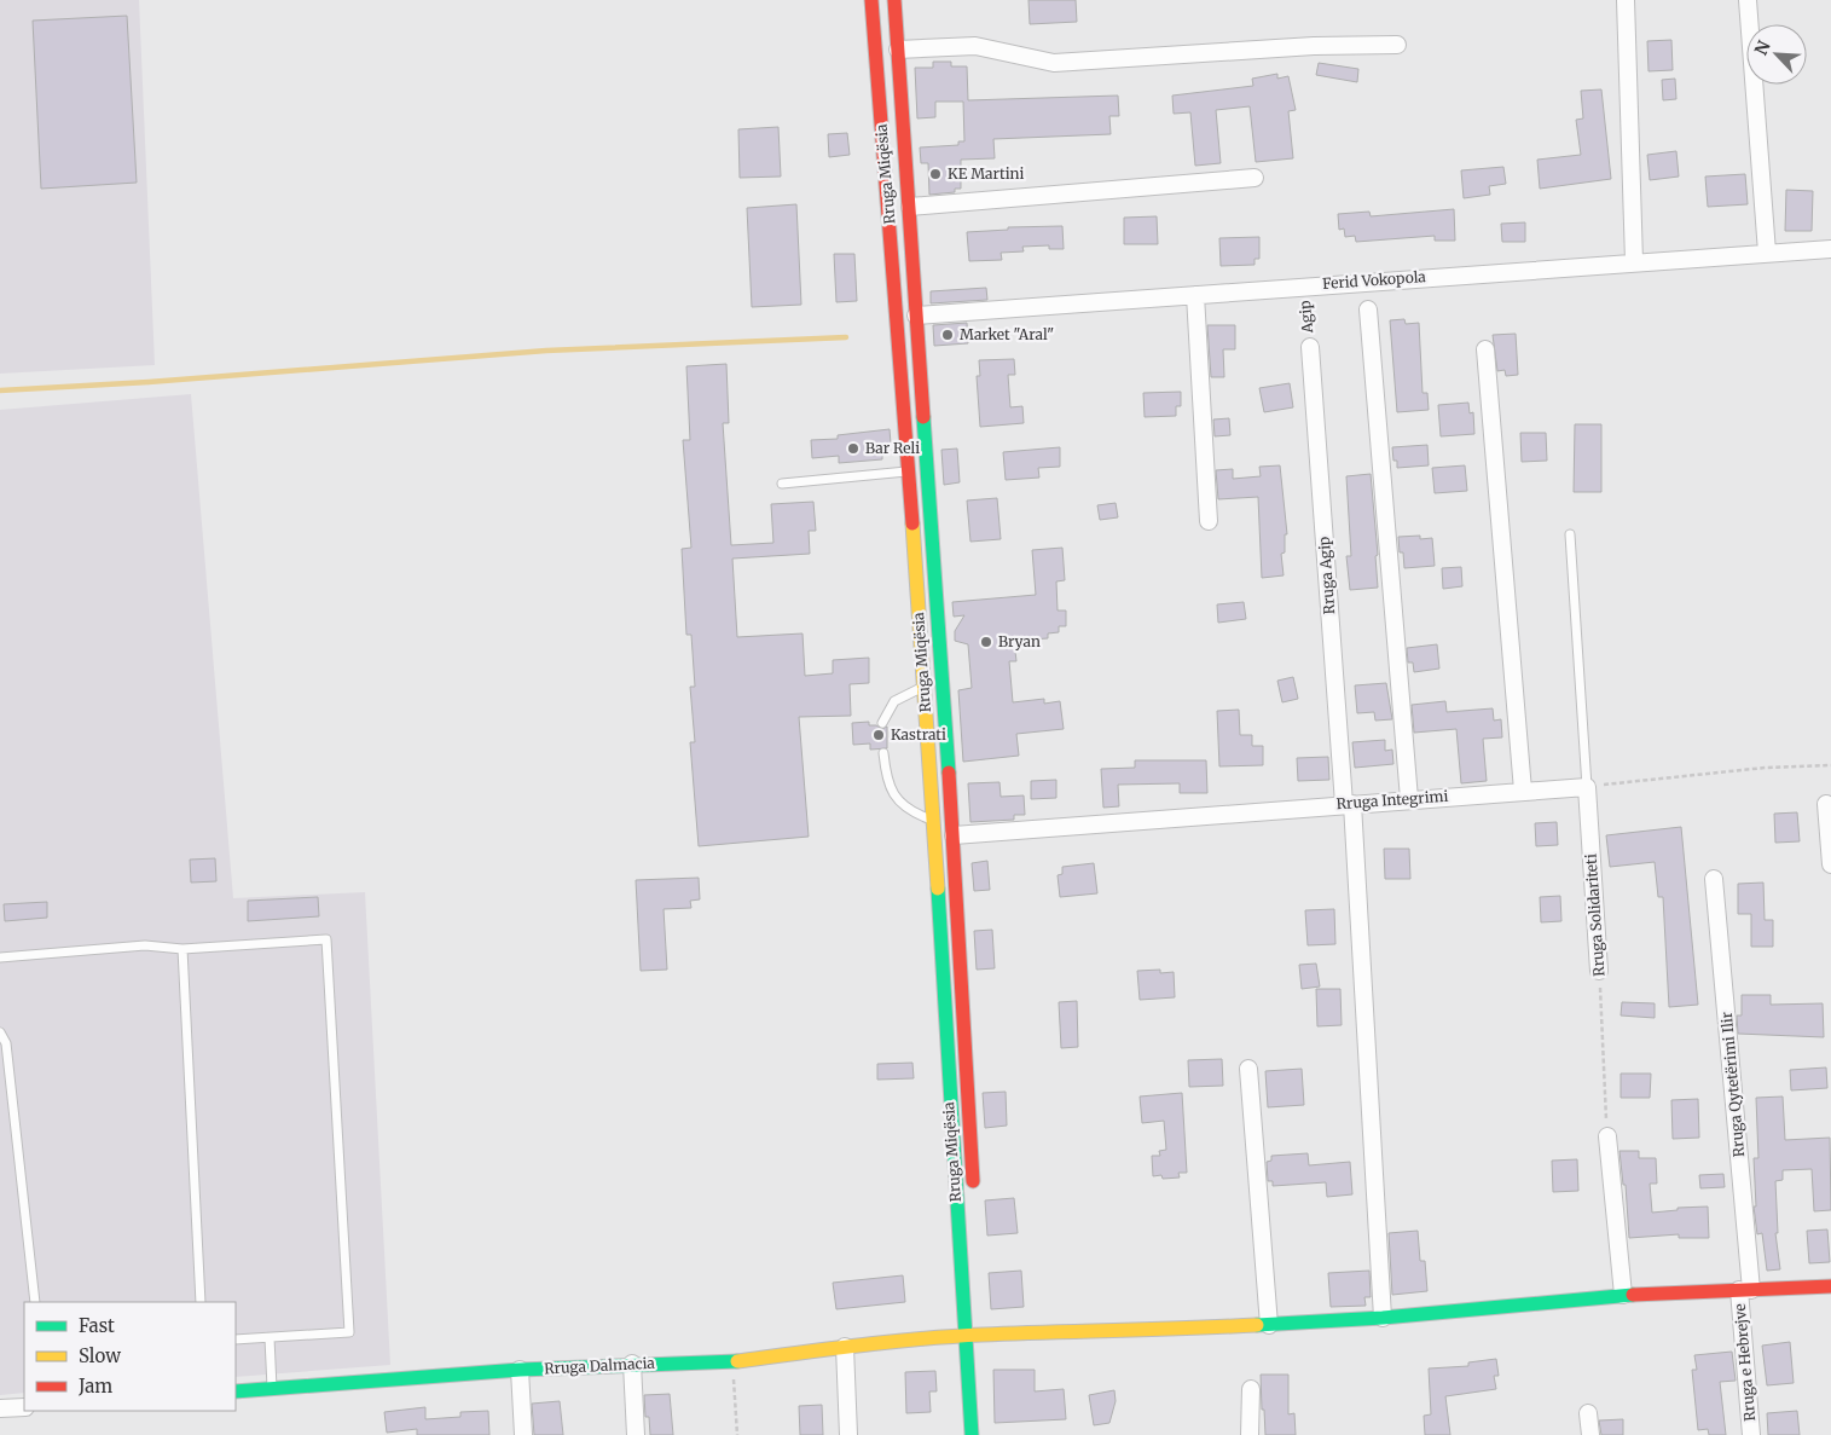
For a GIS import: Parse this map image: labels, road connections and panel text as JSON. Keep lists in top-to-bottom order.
{
  "streets": {
    "main road": ["Rruga Miqësia", "Rruga Dalmacia"],
    "street": [
      "Ferid Vokopola",
      "Rruga Agip",
      "Rruga Integrimi",
      "Rruga Solidariteti",
      "Rruga Qytetërimi Ilir",
      "Rruga e Hebrejve"
    ],
    "path": ["Agip"]
  },
  "crossings": [
    ["Rruga Miqësia", "Ferid Vokopola"],
    ["Rruga Miqësia", "Rruga Integrimi"],
    ["Rruga Miqësia", "Rruga Dalmacia"],
    ["Ferid Vokopola", "Agip"],
    ["Agip", "Rruga Agip"],
    ["Rruga Agip", "Rruga Integrimi"],
    ["Rruga Agip", "Rruga Dalmacia"],
    ["Rruga Integrimi", "Rruga Solidariteti"],
    ["Rruga Qytetërimi Ilir", "Rruga e Hebrejve"],
    ["Rruga Qytetërimi Ilir", "Rruga Dalmacia"],
    ["Rruga e Hebrejve", "Rruga Dalmacia"]
  ],
  "places": [
    "KE Martini",
    "Market \"Aral\"",
    "Bar Reli",
    "Bryan",
    "Kastrati"
  ],
  "legend": ["Fast", "Slow", "Jam"],
  "north": "top left"
}
